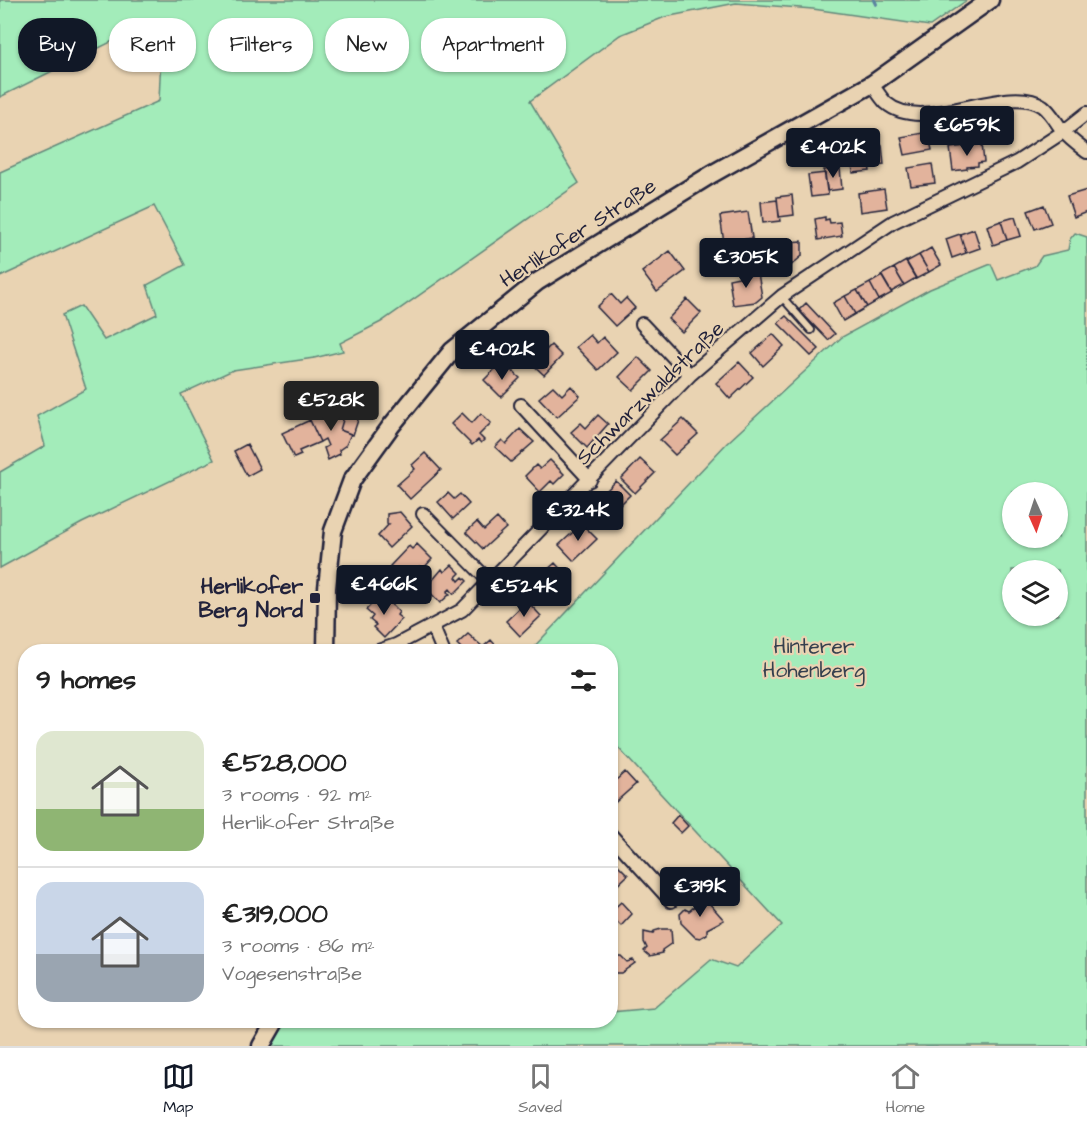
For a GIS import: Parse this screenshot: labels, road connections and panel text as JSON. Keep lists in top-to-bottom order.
{
  "streets": {
    "main road": ["Herlikofer Straße"],
    "street": ["Schwarzwaldstraße"]
  },
  "parks": ["Hinterer Hohenberg"],
  "places": {
    "transit": ["Herlikofer Berg Nord"]
  },
  "north": "bottom",
  "page": {
    "chip": [
      "Buy",
      "Rent",
      "Filters",
      "New",
      "Apartment"
    ],
    "price": [
      "€659K",
      "€402K",
      "€305K",
      "€402K",
      "€528K",
      "€324K",
      "€466K",
      "€524K",
      "€319K"
    ],
    "heading": "9 homes",
    "list": [
      {
        "name": "€528,000",
        "note": "3 rooms · 92 m² · Herlikofer Straße"
      },
      {
        "name": "€319,000",
        "note": "3 rooms · 86 m² · Vogesenstraße"
      }
    ],
    "tabs": ["Map", "Saved", "Home"]
  }
}
